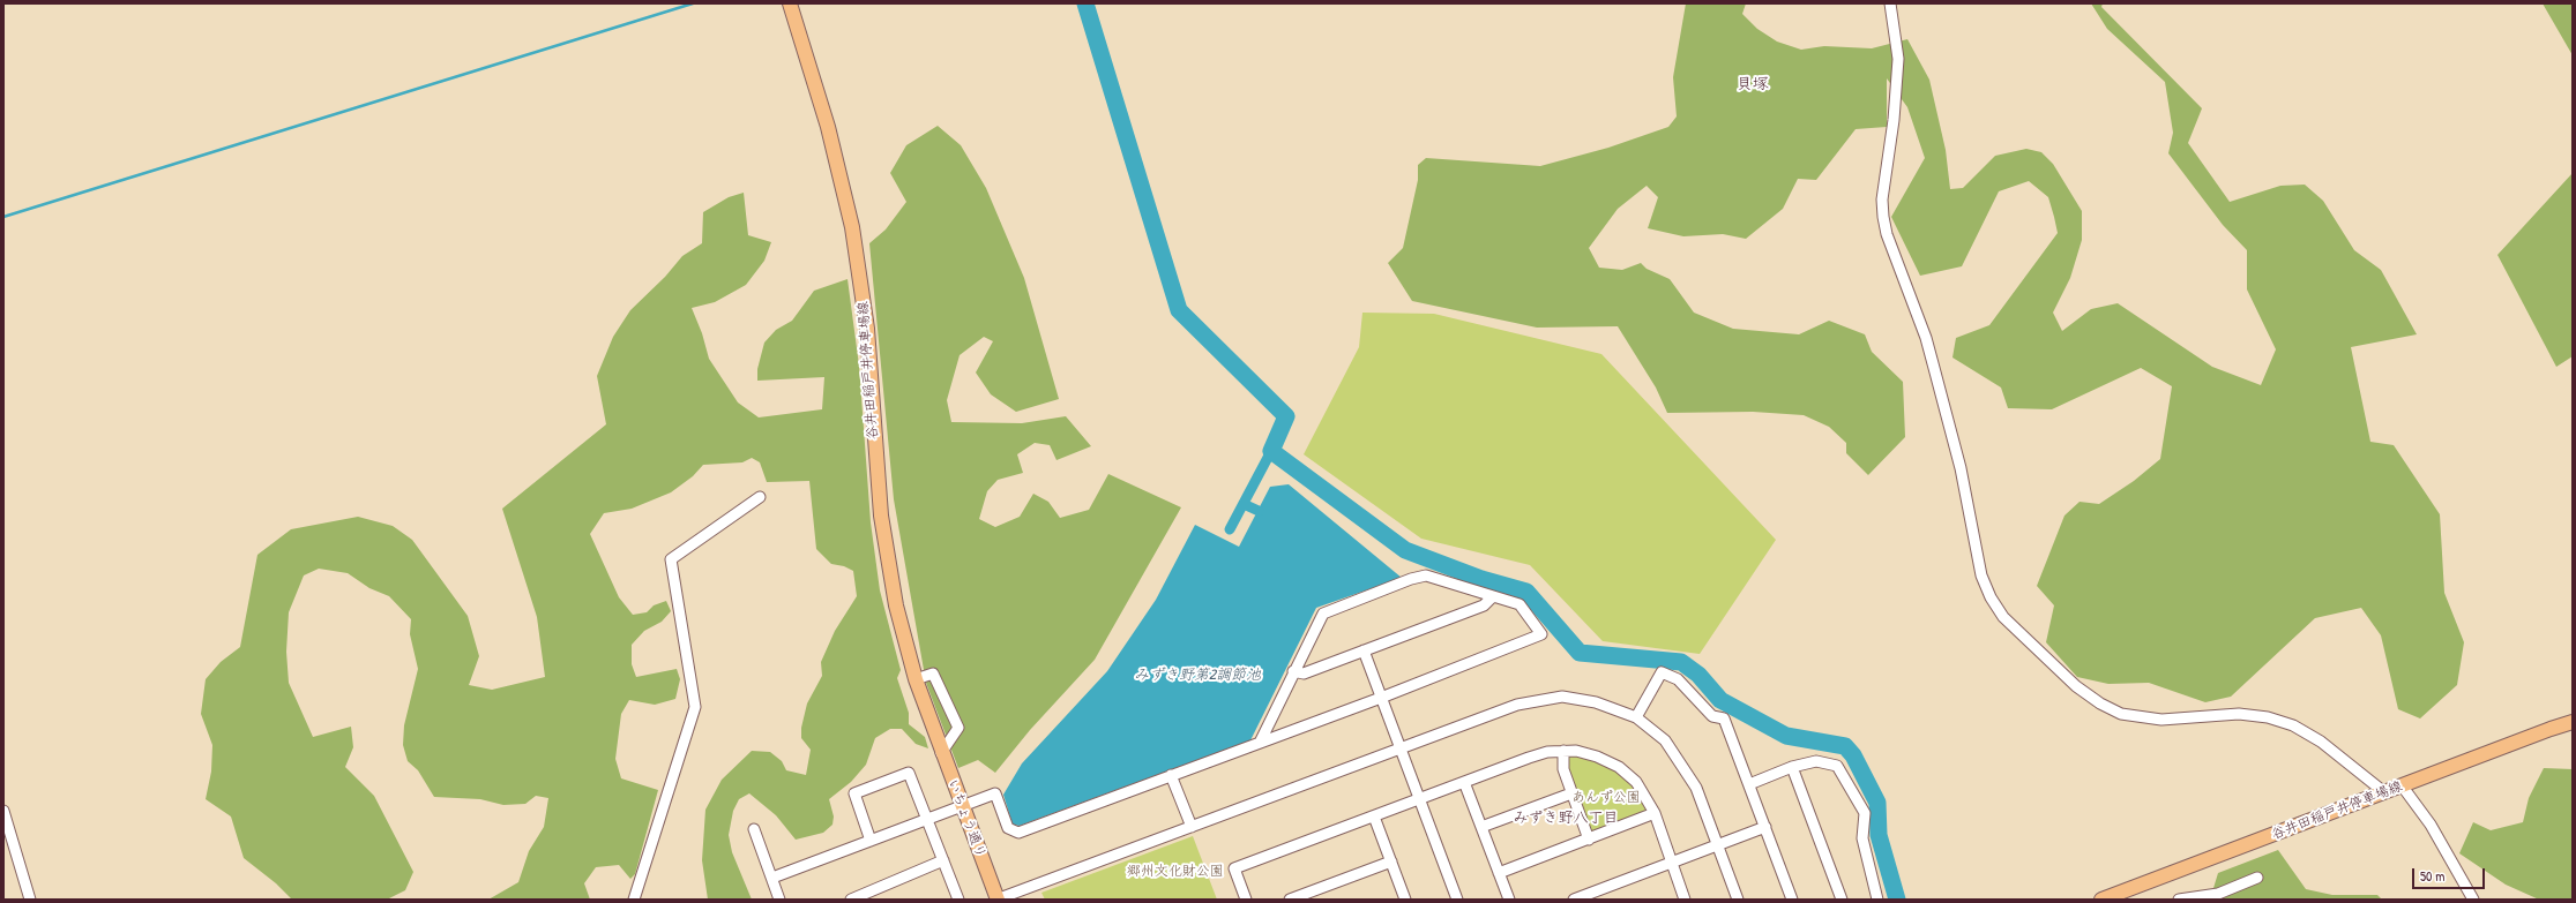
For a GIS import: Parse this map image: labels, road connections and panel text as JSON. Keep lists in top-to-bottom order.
{
  "streets": {
    "main road": ["谷井田稲戸井停車場線", "いちょう通り"]
  },
  "crossings": [
    ["谷井田稲戸井停車場線", "いちょう通り"]
  ],
  "districts": ["貝塚", "みずき野八丁目"],
  "water": ["みずき野第2調節池"],
  "parks": ["あんず公園", "郷州文化財公園"],
  "scale_bar": "50 m"
}
